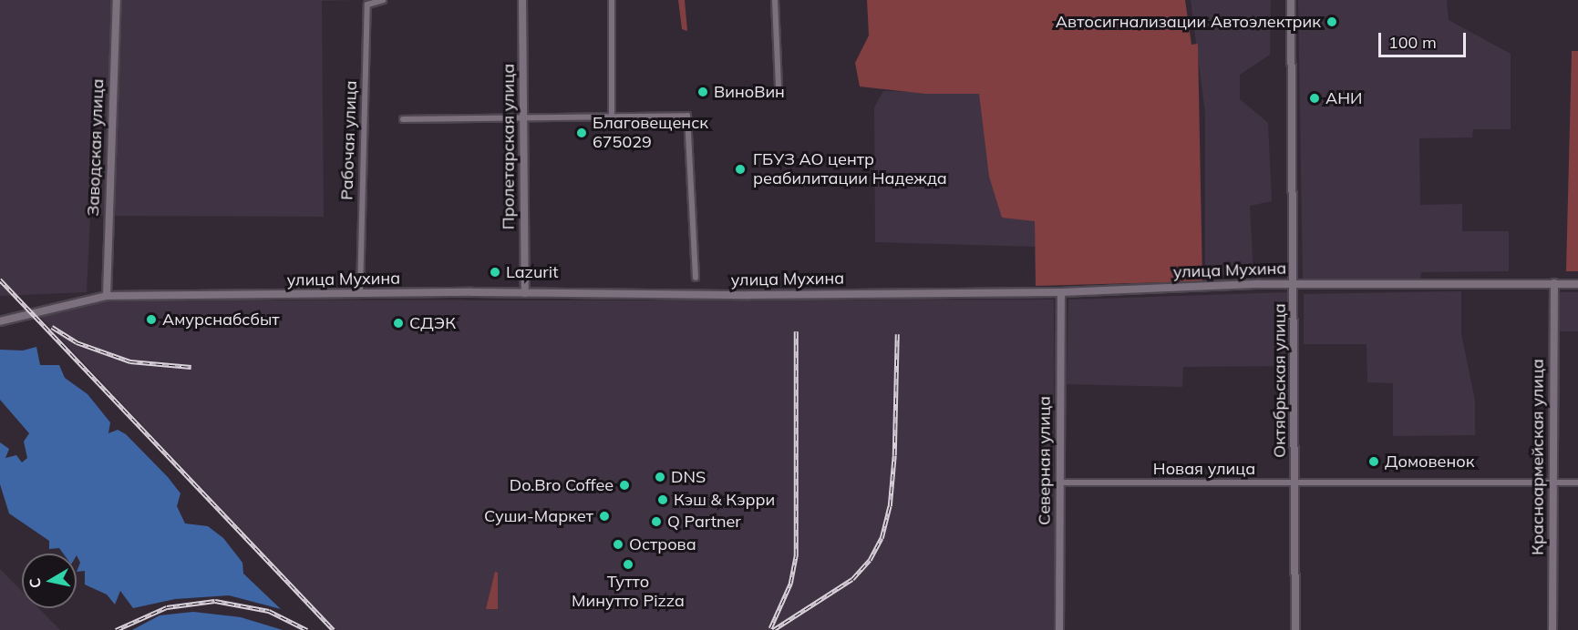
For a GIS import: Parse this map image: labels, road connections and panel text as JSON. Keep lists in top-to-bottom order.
{
  "streets": {
    "main road": [
      "Пролетарская улица",
      "Заводская улица",
      "улица Мухина",
      "Октябрьская улица",
      "Красноармейская улица",
      "Северная улица"
    ],
    "street": ["Рабочая улица", "Новая улица"]
  },
  "crossings": [
    ["Рабочая улица", "улица Мухина"],
    ["Пролетарская улица", "улица Мухина"],
    ["Заводская улица", "улица Мухина"],
    ["улица Мухина", "Октябрьская улица"],
    ["улица Мухина", "Красноармейская улица"],
    ["улица Мухина", "Северная улица"],
    ["Октябрьская улица", "Новая улица"],
    ["Красноармейская улица", "Новая улица"],
    ["Северная улица", "Новая улица"]
  ],
  "places": [
    "Автосигнализации Автоэлектрик",
    "ВиноВин",
    "АНИ",
    "Благовещенск 675029",
    "ГБУЗ АО центр реабилитации Надежда",
    "Lazurit",
    "Амурснабсбыт",
    "СДЭК",
    "Домовенок",
    "DNS",
    "Do.Bro Coffee",
    "Кэш & Кэрри",
    "Суши-Маркет",
    "Q Partner",
    "Острова",
    "Тутто Минутто Pizza"
  ],
  "scale_bar": "100 m",
  "north": "left"
}
